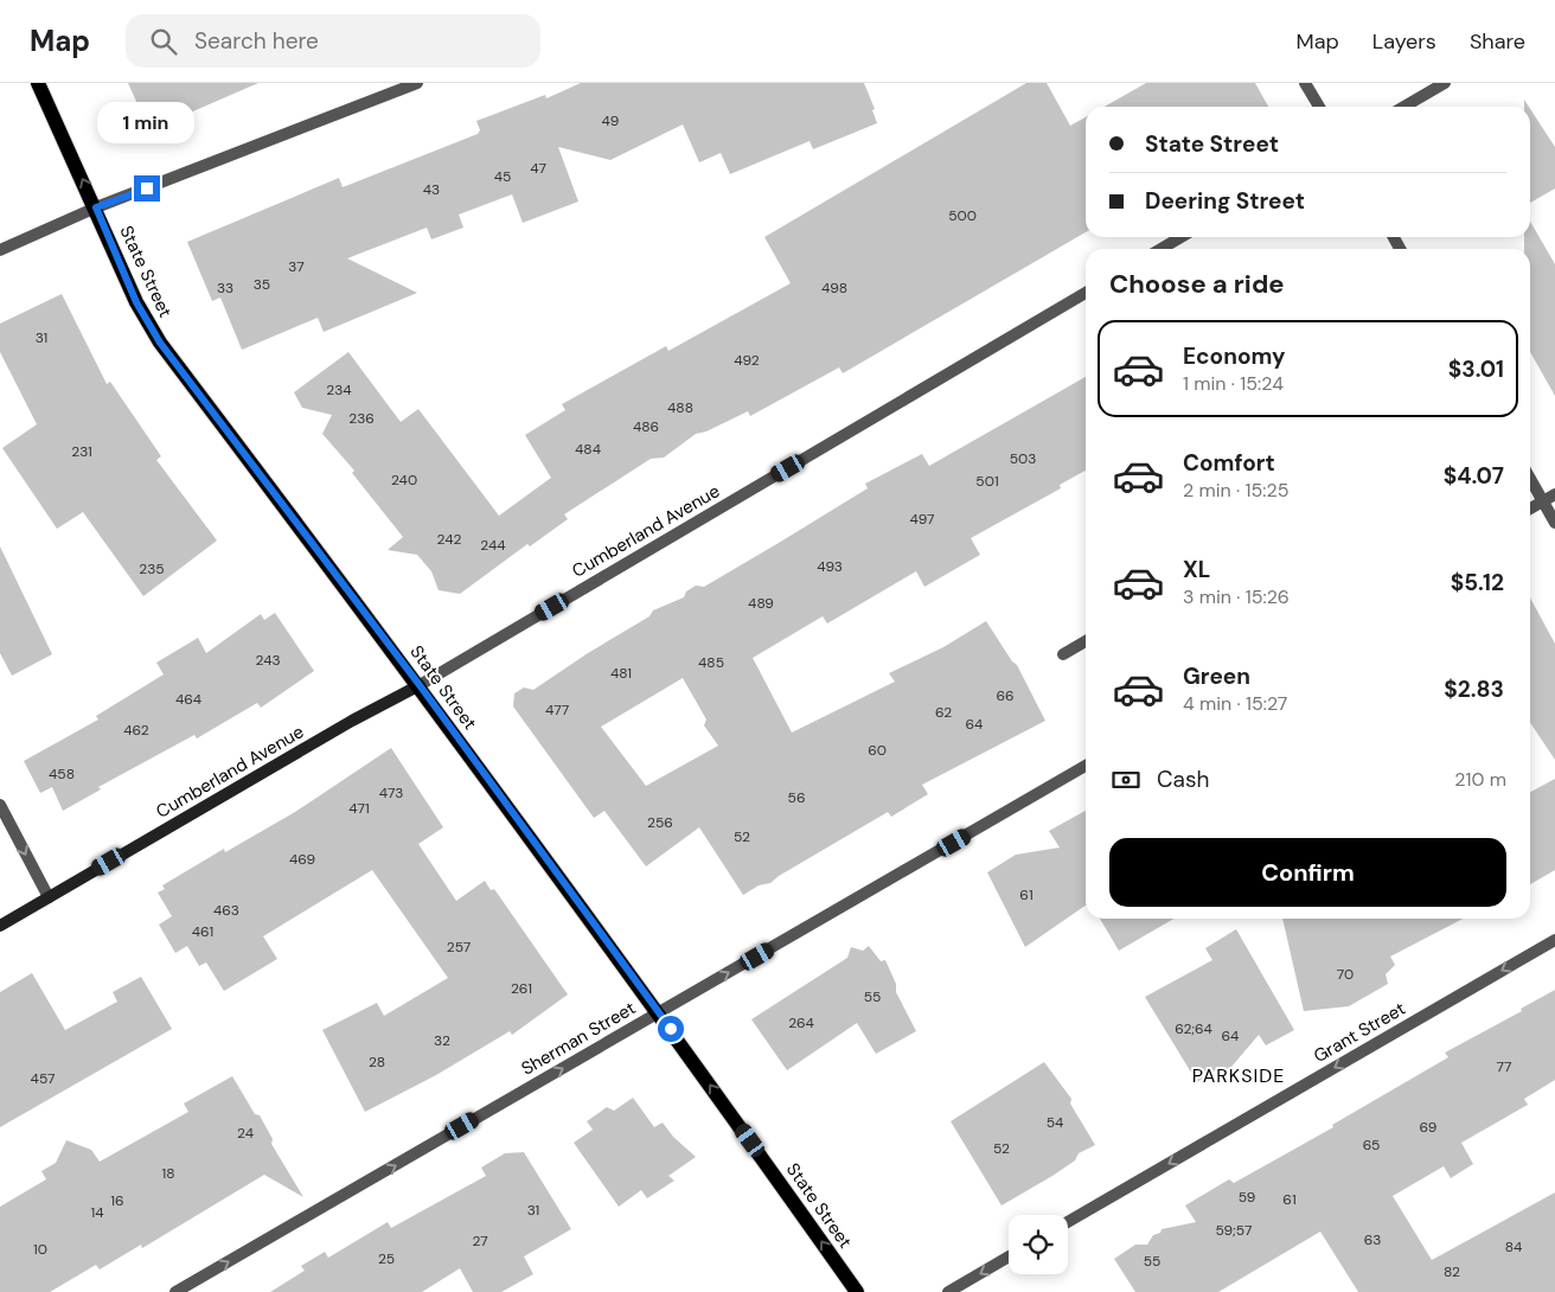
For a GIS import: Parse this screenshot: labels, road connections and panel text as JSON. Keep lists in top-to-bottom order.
{
  "streets": {
    "main road": ["State Street", "Cumberland Avenue"],
    "street": ["Grant Street", "Sherman Street"]
  },
  "crossings": [
    ["State Street", "Cumberland Avenue"],
    ["State Street", "Sherman Street"]
  ],
  "one_way": ["Grant Street", "Sherman Street"],
  "districts": ["PARKSIDE"],
  "house_numbers": [
    "49",
    "47",
    "45",
    "43",
    "500",
    "37",
    "35",
    "33",
    "498",
    "31",
    "492",
    "234",
    "488",
    "236",
    "486",
    "484",
    "231",
    "503",
    "240",
    "501",
    "497",
    "242",
    "244",
    "493",
    "235",
    "489",
    "243",
    "485",
    "481",
    "66",
    "464",
    "477",
    "62",
    "64",
    "462",
    "60",
    "458",
    "473",
    "56",
    "471",
    "256",
    "52",
    "469",
    "61",
    "463",
    "461",
    "257",
    "70",
    "261",
    "55",
    "264",
    "62;64",
    "64",
    "32",
    "28",
    "77",
    "457",
    "54",
    "69",
    "24",
    "65",
    "52",
    "18",
    "59",
    "61",
    "16",
    "31",
    "14",
    "59;57",
    "63",
    "27",
    "84",
    "10",
    "25",
    "55",
    "82"
  ],
  "page": {
    "header": "Map",
    "search": "Search here",
    "nav": ["Map", "Layers", "Share"],
    "bubble": "1 min",
    "banner": ["State Street", "Deering Street"],
    "heading": "Choose a ride",
    "list": [
      {
        "name": "Economy",
        "note": "1 min · 15:24",
        "value": "$3.01"
      },
      {
        "name": "Comfort",
        "note": "2 min · 15:25",
        "value": "$4.07"
      },
      {
        "name": "XL",
        "note": "3 min · 15:26",
        "value": "$5.12"
      },
      {
        "name": "Green",
        "note": "4 min · 15:27",
        "value": "$2.83"
      }
    ],
    "pay": ["Cash", "210 m"],
    "buttons": "Confirm"
  }
}
